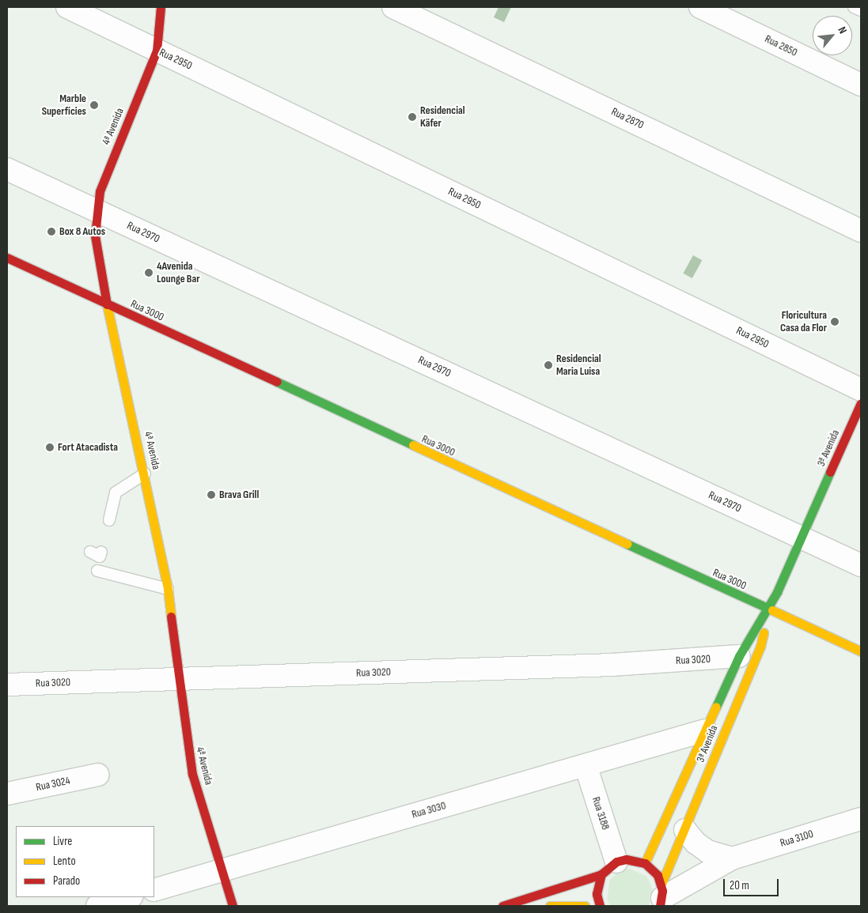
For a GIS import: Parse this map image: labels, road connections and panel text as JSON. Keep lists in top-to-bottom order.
{
  "streets": {
    "main road": ["4ª Avenida", "Rua 3000", "3ª Avenida"],
    "street": [
      "Rua 2850",
      "Rua 2950",
      "Rua 2870",
      "Rua 2970",
      "Rua 3020",
      "Rua 3024",
      "Rua 3030",
      "Rua 3188",
      "Rua 3100"
    ]
  },
  "crossings": [
    ["Rua 2950", "4ª Avenida"],
    ["4ª Avenida", "Rua 2970"],
    ["4ª Avenida", "Rua 3000"],
    ["4ª Avenida", "Rua 3020"],
    ["4ª Avenida", "Rua 3030"],
    ["Rua 2970", "3ª Avenida"],
    ["Rua 3000", "3ª Avenida"],
    ["3ª Avenida", "Rua 3020"],
    ["3ª Avenida", "Rua 3030"],
    ["3ª Avenida", "Rua 3100"],
    ["Rua 3030", "Rua 3188"]
  ],
  "places": [
    "Marble Superfícies",
    "Residencial Käfer",
    "Box 8 Autos",
    "4Avenida Lounge Bar",
    "Floricultura Casa da Flor",
    "Residencial Maria Luisa",
    "Fort Atacadista",
    "Brava Grill"
  ],
  "legend": ["Livre", "Lento", "Parado"],
  "scale_bar": "20 m",
  "north": "top right"
}
